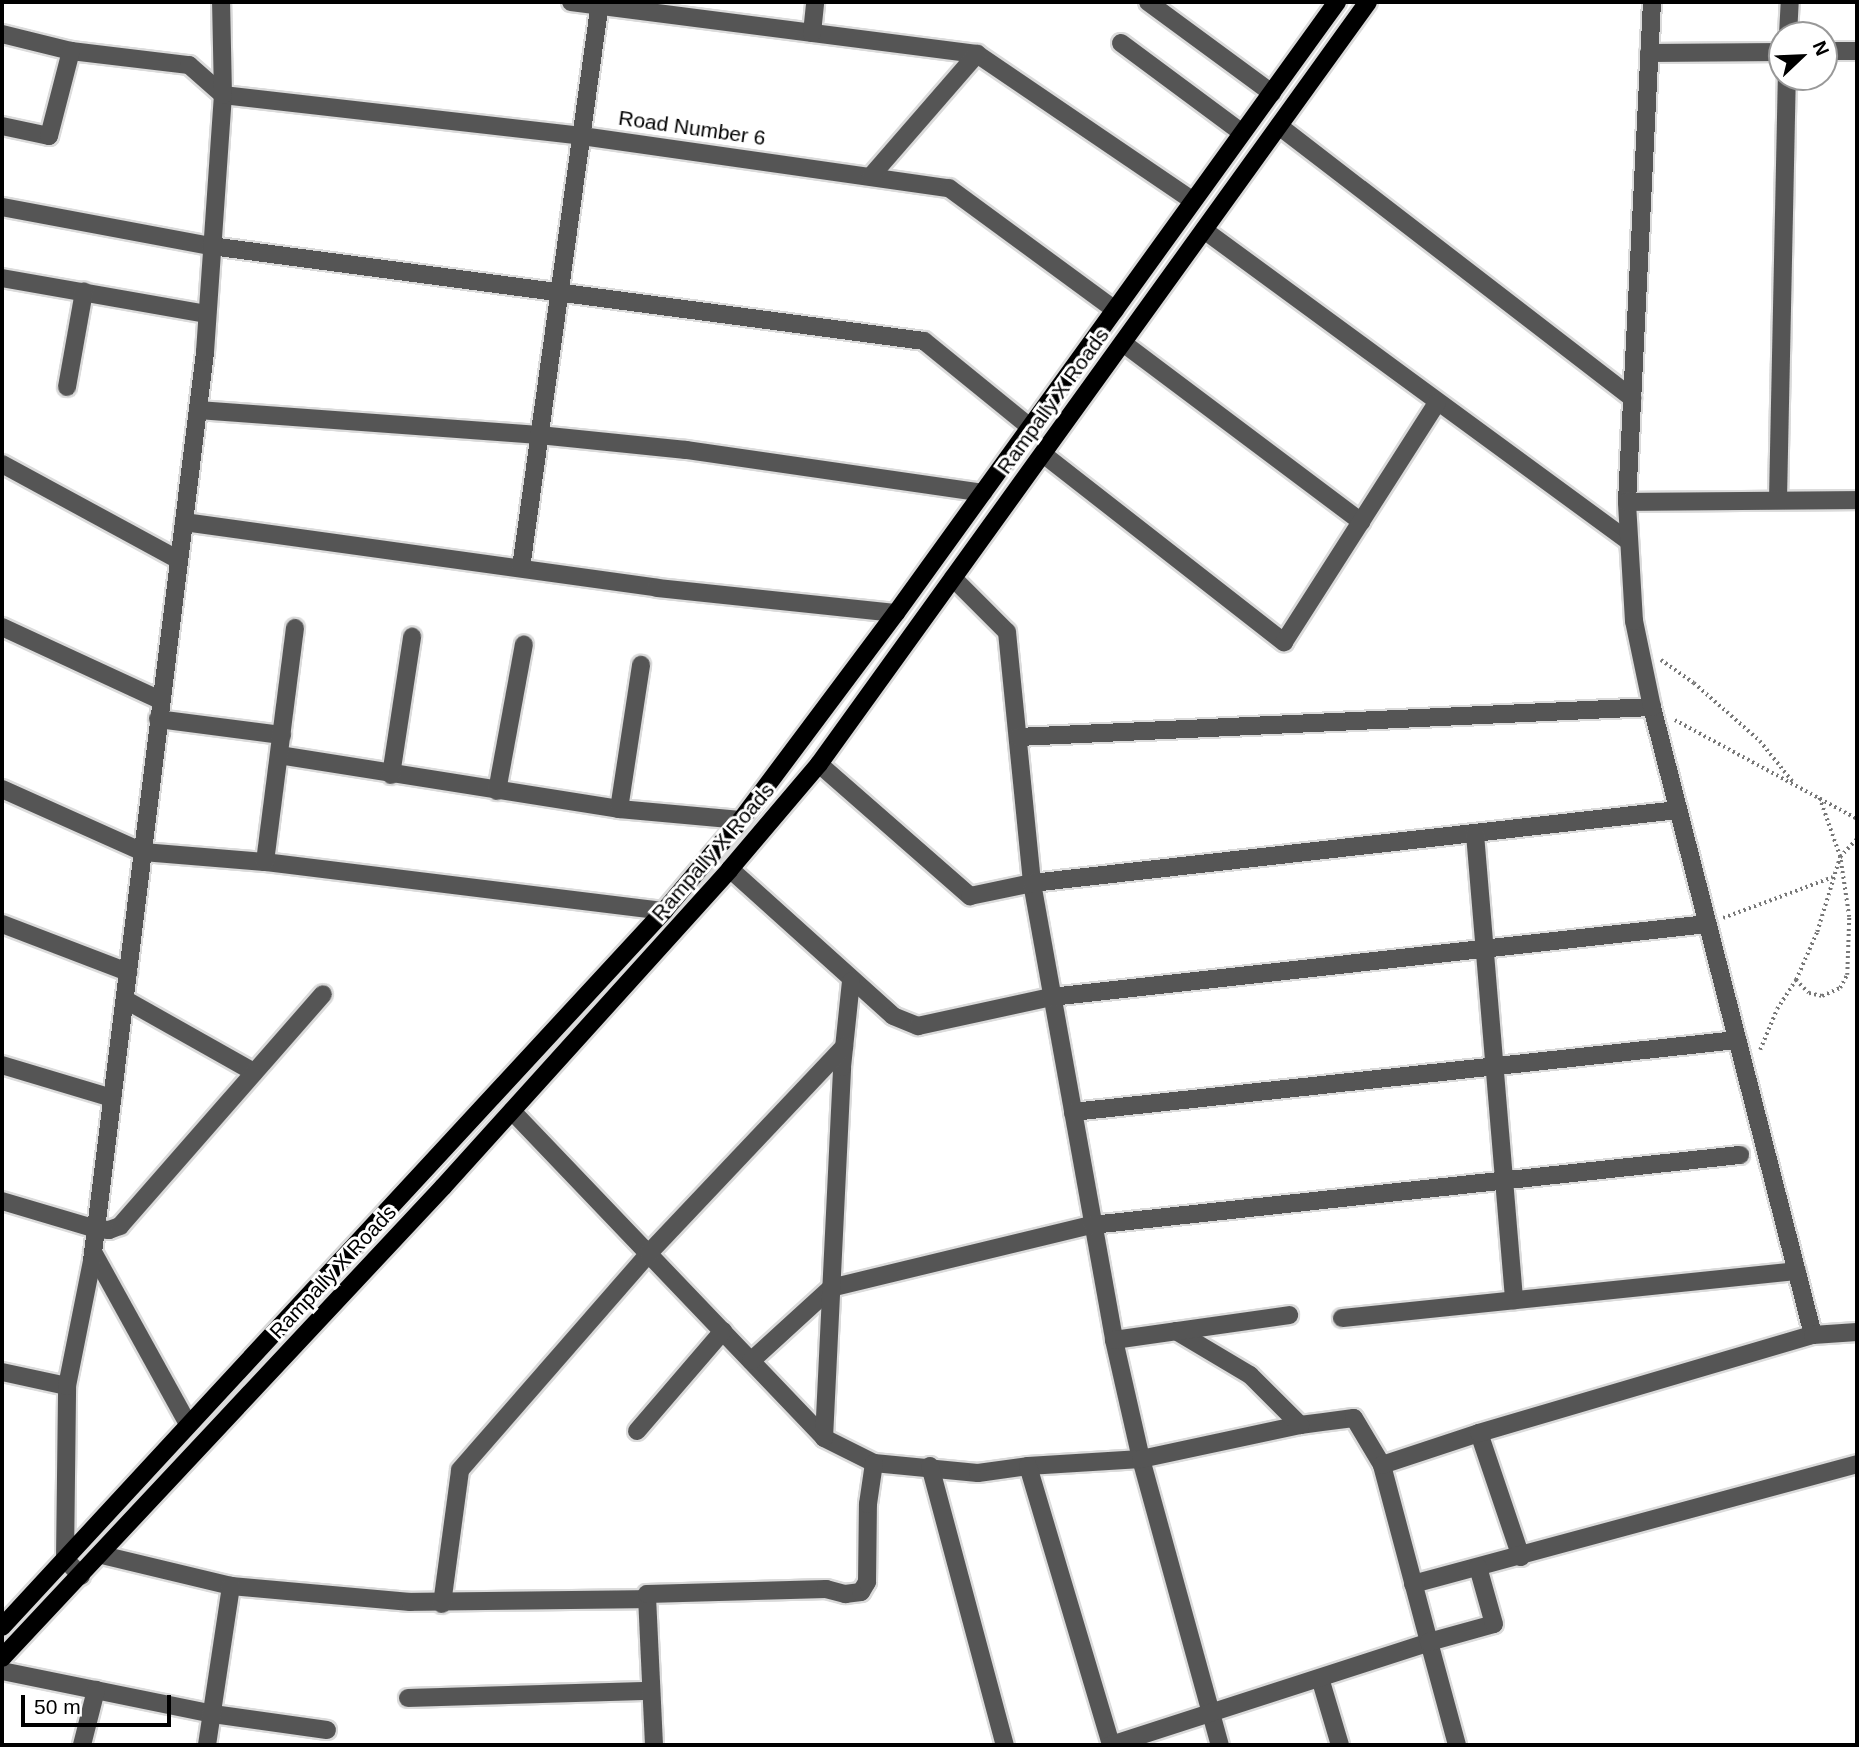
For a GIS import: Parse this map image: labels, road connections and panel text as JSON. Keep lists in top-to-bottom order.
{
  "streets": {
    "main road": ["Rampally X Roads"],
    "street": ["Road Number 6"]
  },
  "scale_bar": "50 m",
  "north": "top right"
}
